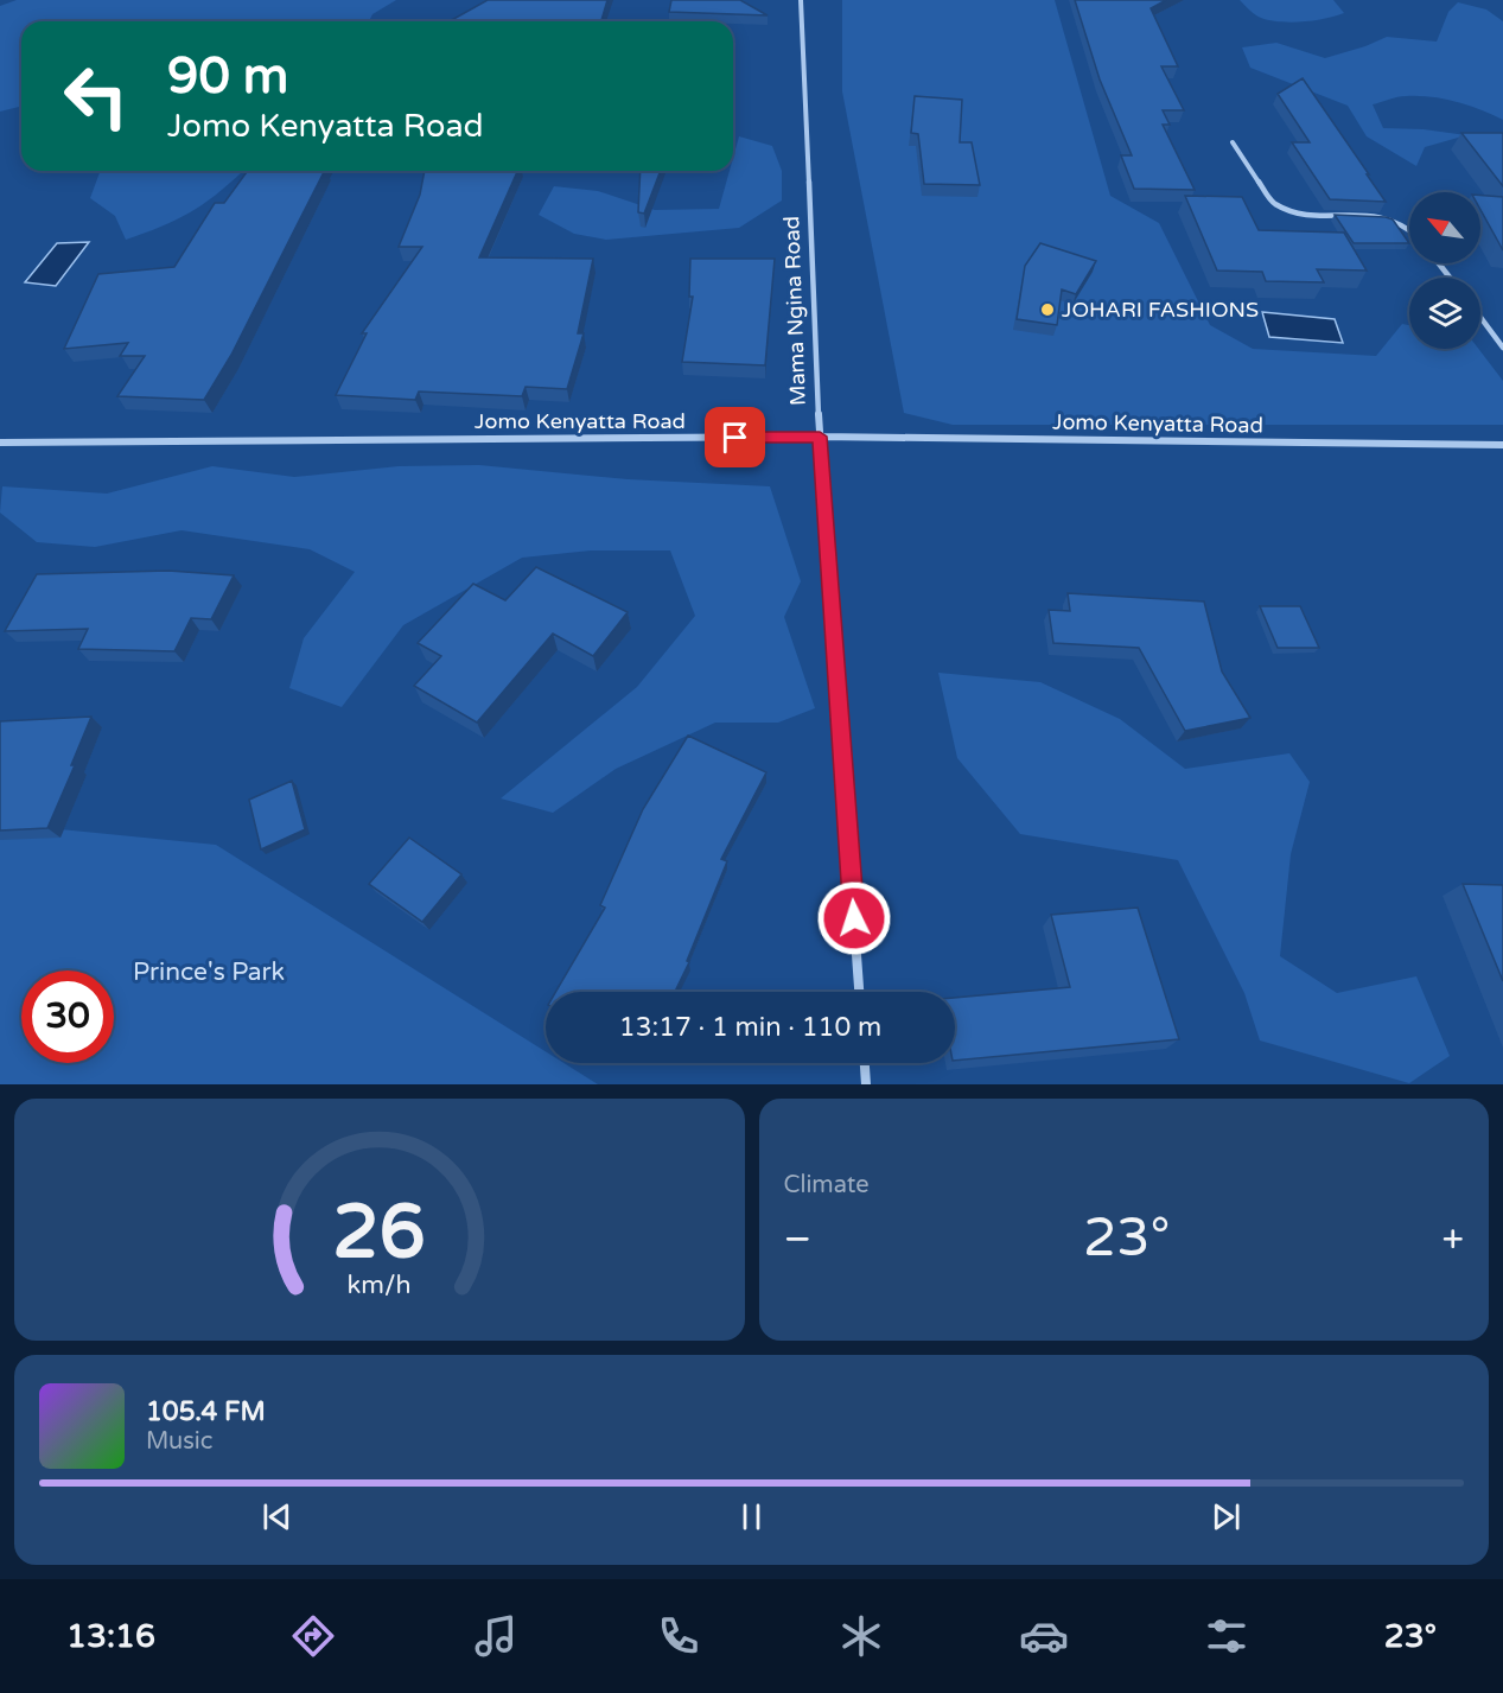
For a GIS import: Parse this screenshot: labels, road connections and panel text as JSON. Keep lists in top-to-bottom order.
{
  "streets": {
    "street": ["Mama Ngina Road", "Jomo Kenyatta Road"]
  },
  "crossings": [
    ["Mama Ngina Road", "Jomo Kenyatta Road"]
  ],
  "parks": ["Prince's Park"],
  "places": ["JOHARI FASHIONS"],
  "north": "top left",
  "page": {
    "turn": ["90 m", "Jomo Kenyatta Road"],
    "limit": "30",
    "trip": "13:17 · 1 min · 110 m",
    "tile": "Climate",
    "heat": ["−", "23°", "+"],
    "song": ["105.4 FM", "Music"],
    "tabs": ["13:16", "23°"],
    "gauge": ["26", "km/h"]
  }
}
